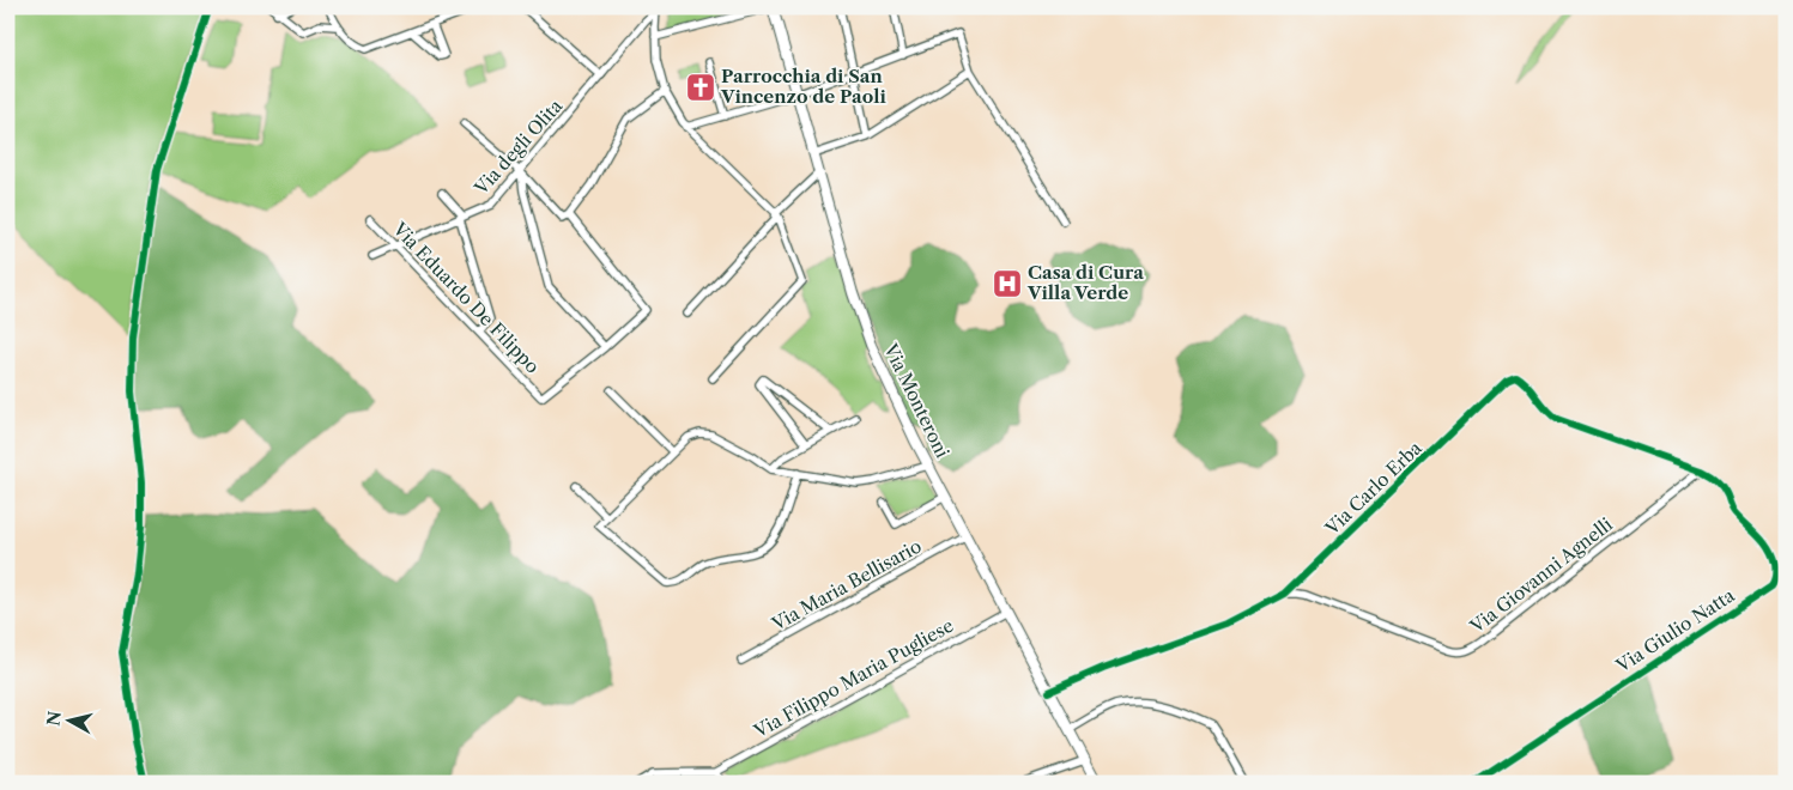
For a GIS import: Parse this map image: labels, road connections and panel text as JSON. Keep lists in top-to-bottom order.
{
  "streets": {
    "main road": ["Via Monteroni"],
    "street": [
      "Via degli Olita",
      "Via Eduardo De Filippo",
      "Via Carlo Erba",
      "Via Giovanni Agnelli",
      "Via Maria Bellisario",
      "Via Giulio Natta",
      "Via Filippo Maria Pugliese"
    ]
  },
  "crossings": [
    ["Via degli Olita", "Via Eduardo De Filippo"],
    ["Via Monteroni", "Via Carlo Erba"],
    ["Via Monteroni", "Via Maria Bellisario"],
    ["Via Monteroni", "Via Filippo Maria Pugliese"],
    ["Via Carlo Erba", "Via Giovanni Agnelli"],
    ["Via Carlo Erba", "Via Giulio Natta"],
    ["Via Giovanni Agnelli", "Via Giulio Natta"]
  ],
  "places": {
    "church": ["Parrocchia di San Vincenzo de Paoli"],
    "hospital": ["Casa di Cura Villa Verde"]
  },
  "north": "left"
}
